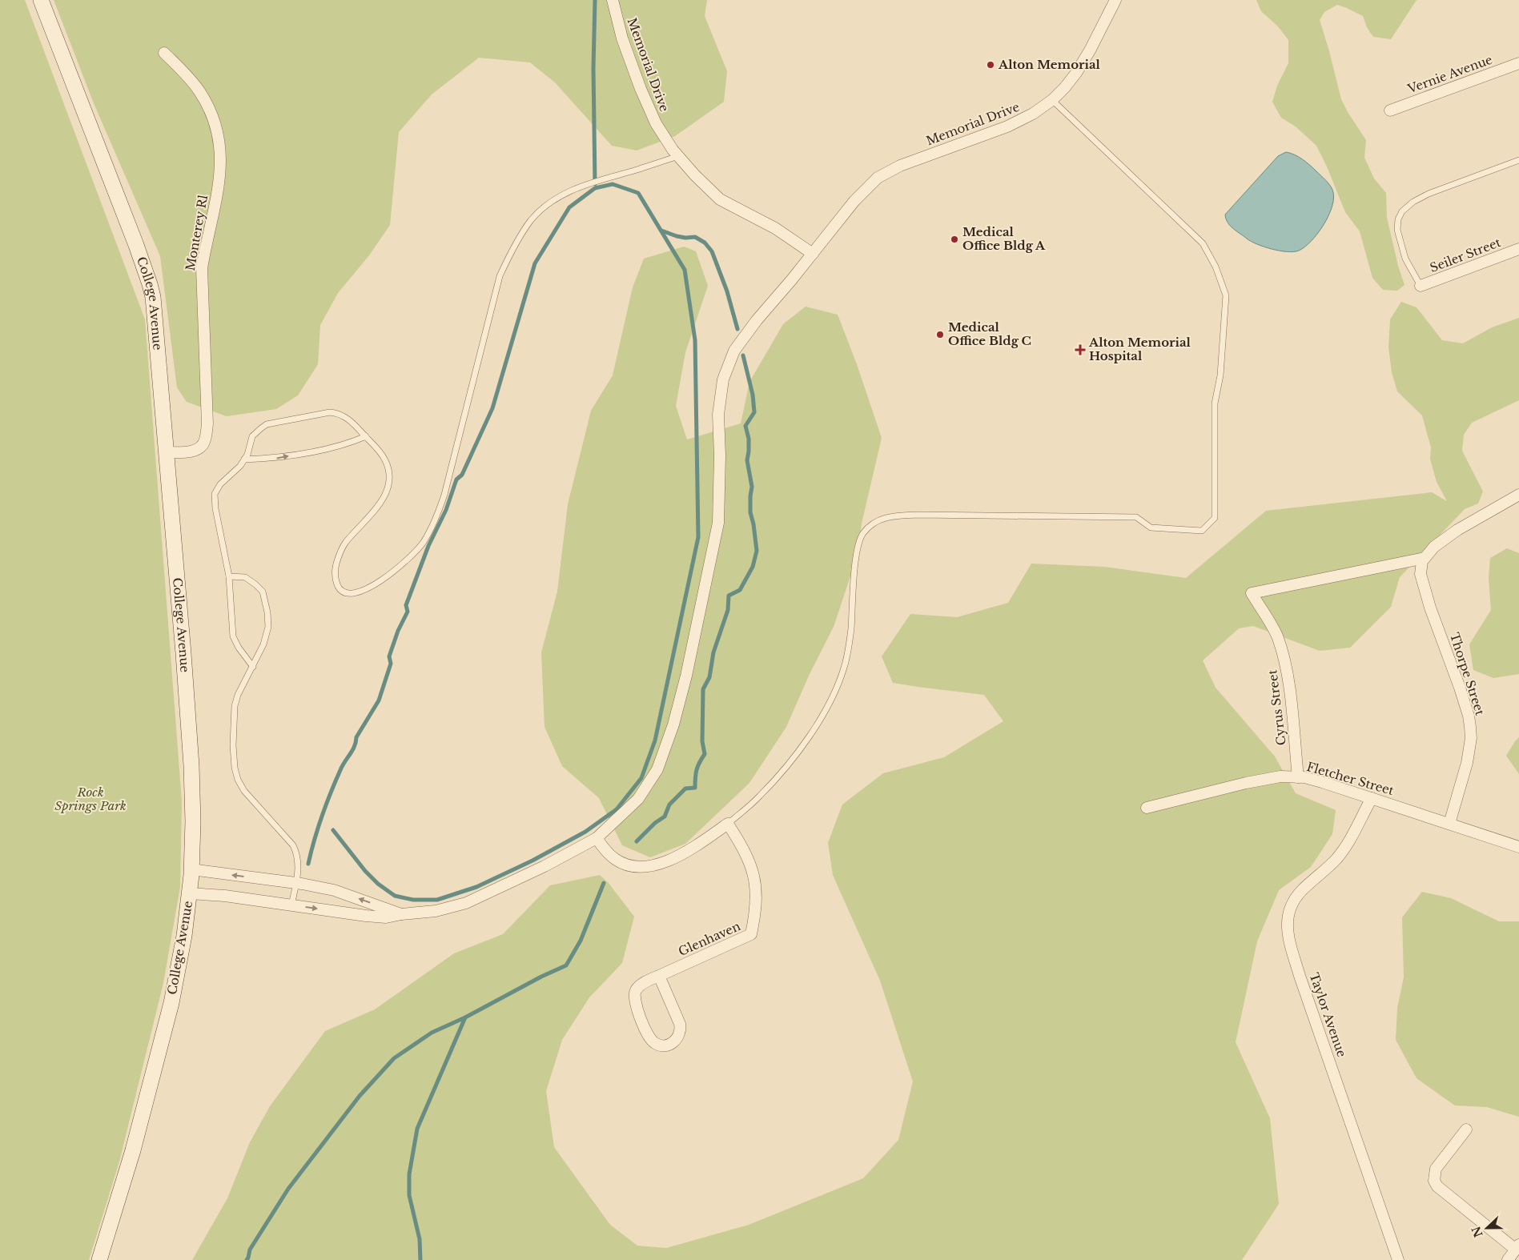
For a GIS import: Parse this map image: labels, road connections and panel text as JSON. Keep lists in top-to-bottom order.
{
  "streets": {
    "main road": ["College Avenue"],
    "street": [
      "Memorial Drive",
      "Vernie Avenue",
      "Monterey Rl",
      "Seiler Street",
      "Thorpe Street",
      "Cyrus Street",
      "Fletcher Street",
      "Glenhaven",
      "Taylor Avenue"
    ]
  },
  "crossings": [
    ["Memorial Drive", "College Avenue"],
    ["Monterey Rl", "College Avenue"],
    ["Thorpe Street", "Cyrus Street"],
    ["Thorpe Street", "Fletcher Street"],
    ["Cyrus Street", "Fletcher Street"],
    ["Fletcher Street", "Taylor Avenue"]
  ],
  "parks": ["Rock Springs Park"],
  "places": {
    "other": ["Alton Memorial", "Medical Office Bldg A", "Medical Office Bldg C"],
    "health": ["Alton Memorial Hospital"]
  },
  "north": "left"
}
